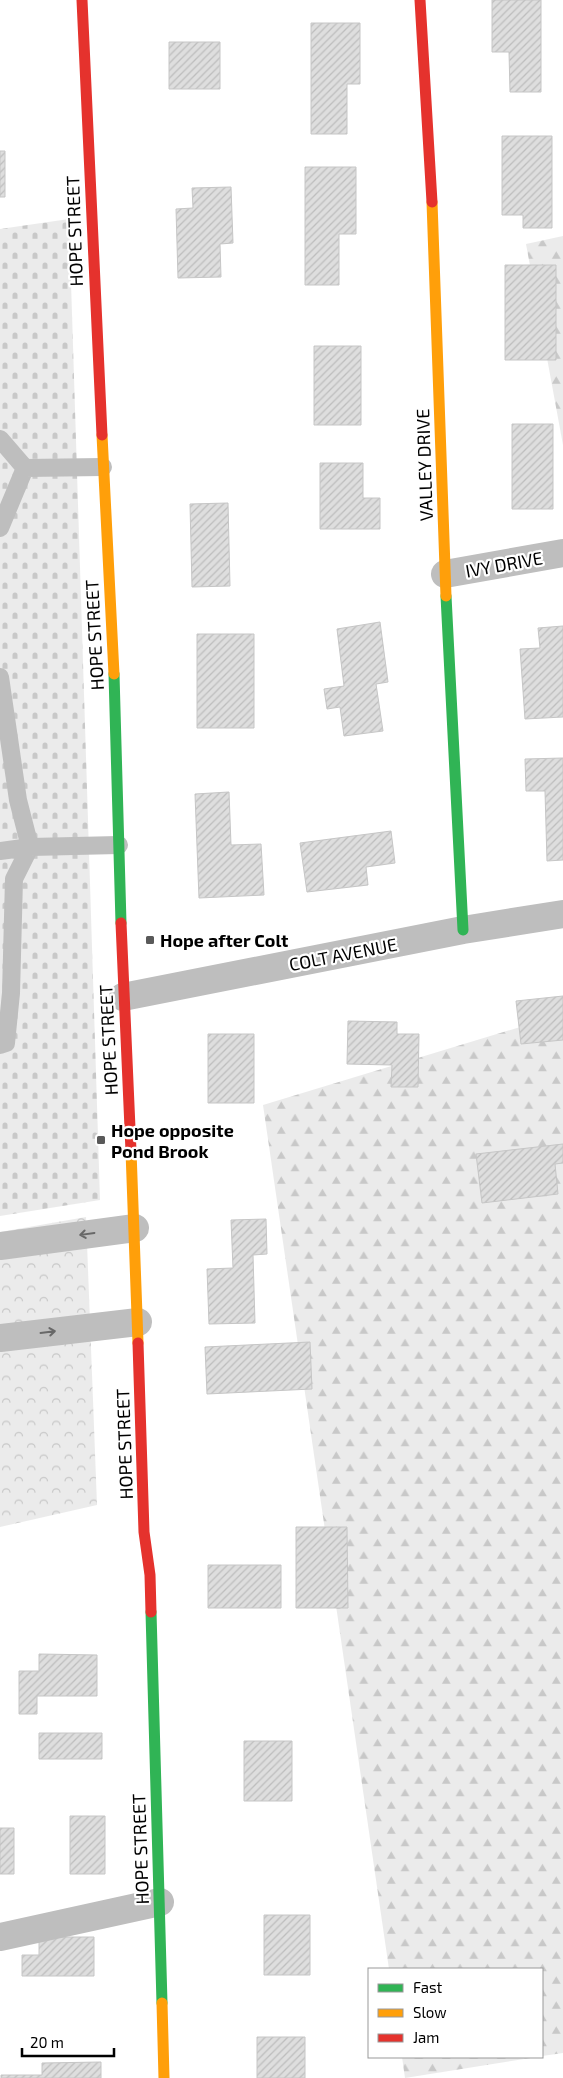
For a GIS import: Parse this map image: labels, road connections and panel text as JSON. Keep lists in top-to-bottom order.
{
  "streets": {
    "main road": ["HOPE STREET", "VALLEY DRIVE"],
    "street": ["IVY DRIVE", "COLT AVENUE"]
  },
  "crossings": [
    ["HOPE STREET", "COLT AVENUE"],
    ["VALLEY DRIVE", "IVY DRIVE"],
    ["VALLEY DRIVE", "COLT AVENUE"]
  ],
  "places": {
    "transit": ["Hope after Colt", "Hope opposite Pond Brook"]
  },
  "legend": ["Fast", "Slow", "Jam"],
  "scale_bar": "20 m"
}
